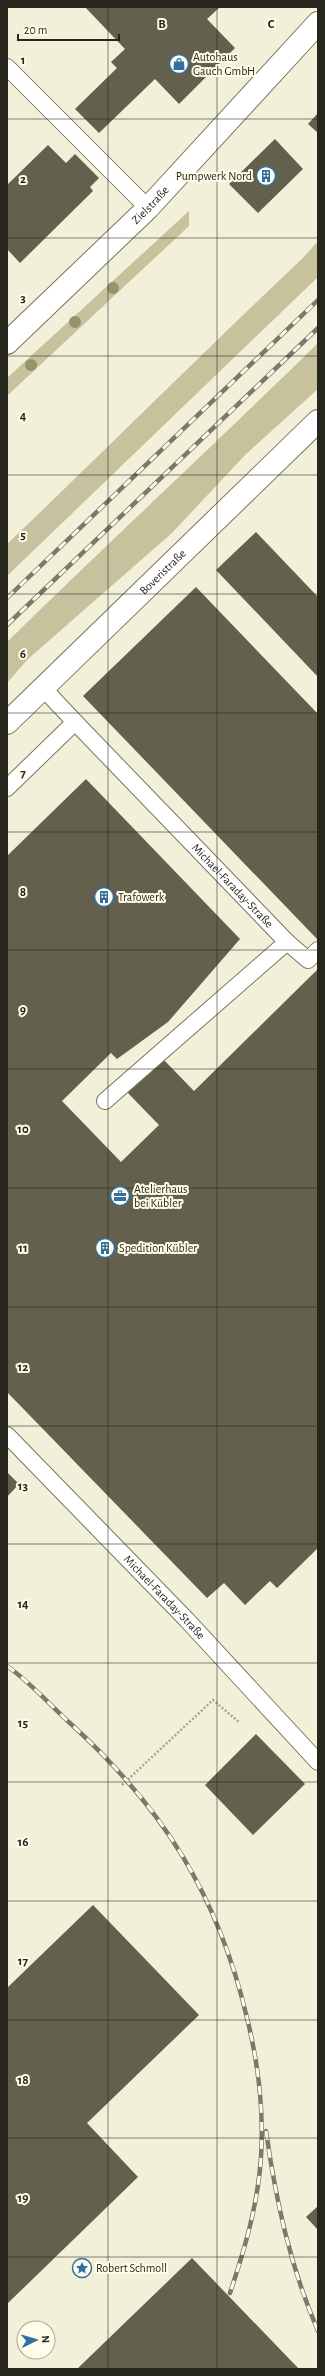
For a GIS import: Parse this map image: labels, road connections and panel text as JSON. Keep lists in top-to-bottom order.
{
  "streets": {
    "street": ["Zielstraße", "Boveristraße"],
    "lane": ["Michael-Faraday-Straße"]
  },
  "crossings": [
    ["Boveristraße", "Michael-Faraday-Straße"]
  ],
  "places": {
    "shop": ["Autohaus Gauch GmbH"],
    "building": ["Pumpwerk Nord", "Trafowerk", "Spedition Kübler"],
    "office": ["Atelierhaus bei Kübler"],
    "place": ["Robert Schmoll"]
  },
  "scale_bar": "20 m",
  "north": "right",
  "grid": {
    "columns": ["B", "C"],
    "rows": [
      "1",
      "2",
      "3",
      "4",
      "5",
      "6",
      "7",
      "8",
      "9",
      "10",
      "11",
      "12",
      "13",
      "14",
      "15",
      "16",
      "17",
      "18",
      "19"
    ]
  }
}
